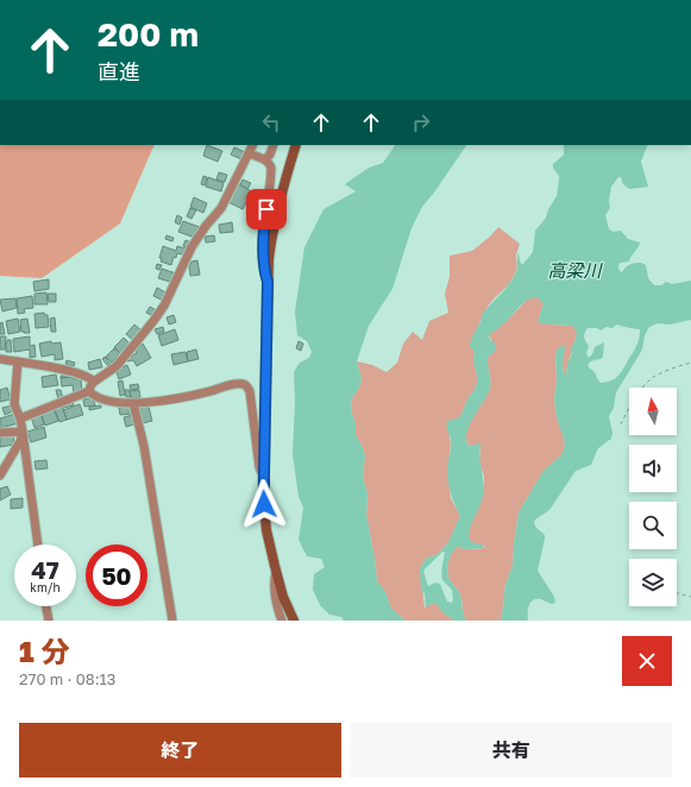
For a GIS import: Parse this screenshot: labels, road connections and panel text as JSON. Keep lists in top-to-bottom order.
{
  "water": ["高梁川"],
  "north": "top",
  "page": {
    "turn": ["200 m", "直進"],
    "speed": "47 km/h",
    "limit": "50",
    "heading": ["1 分", "270 m · 08:13"],
    "buttons": ["終了", "共有"]
  }
}
